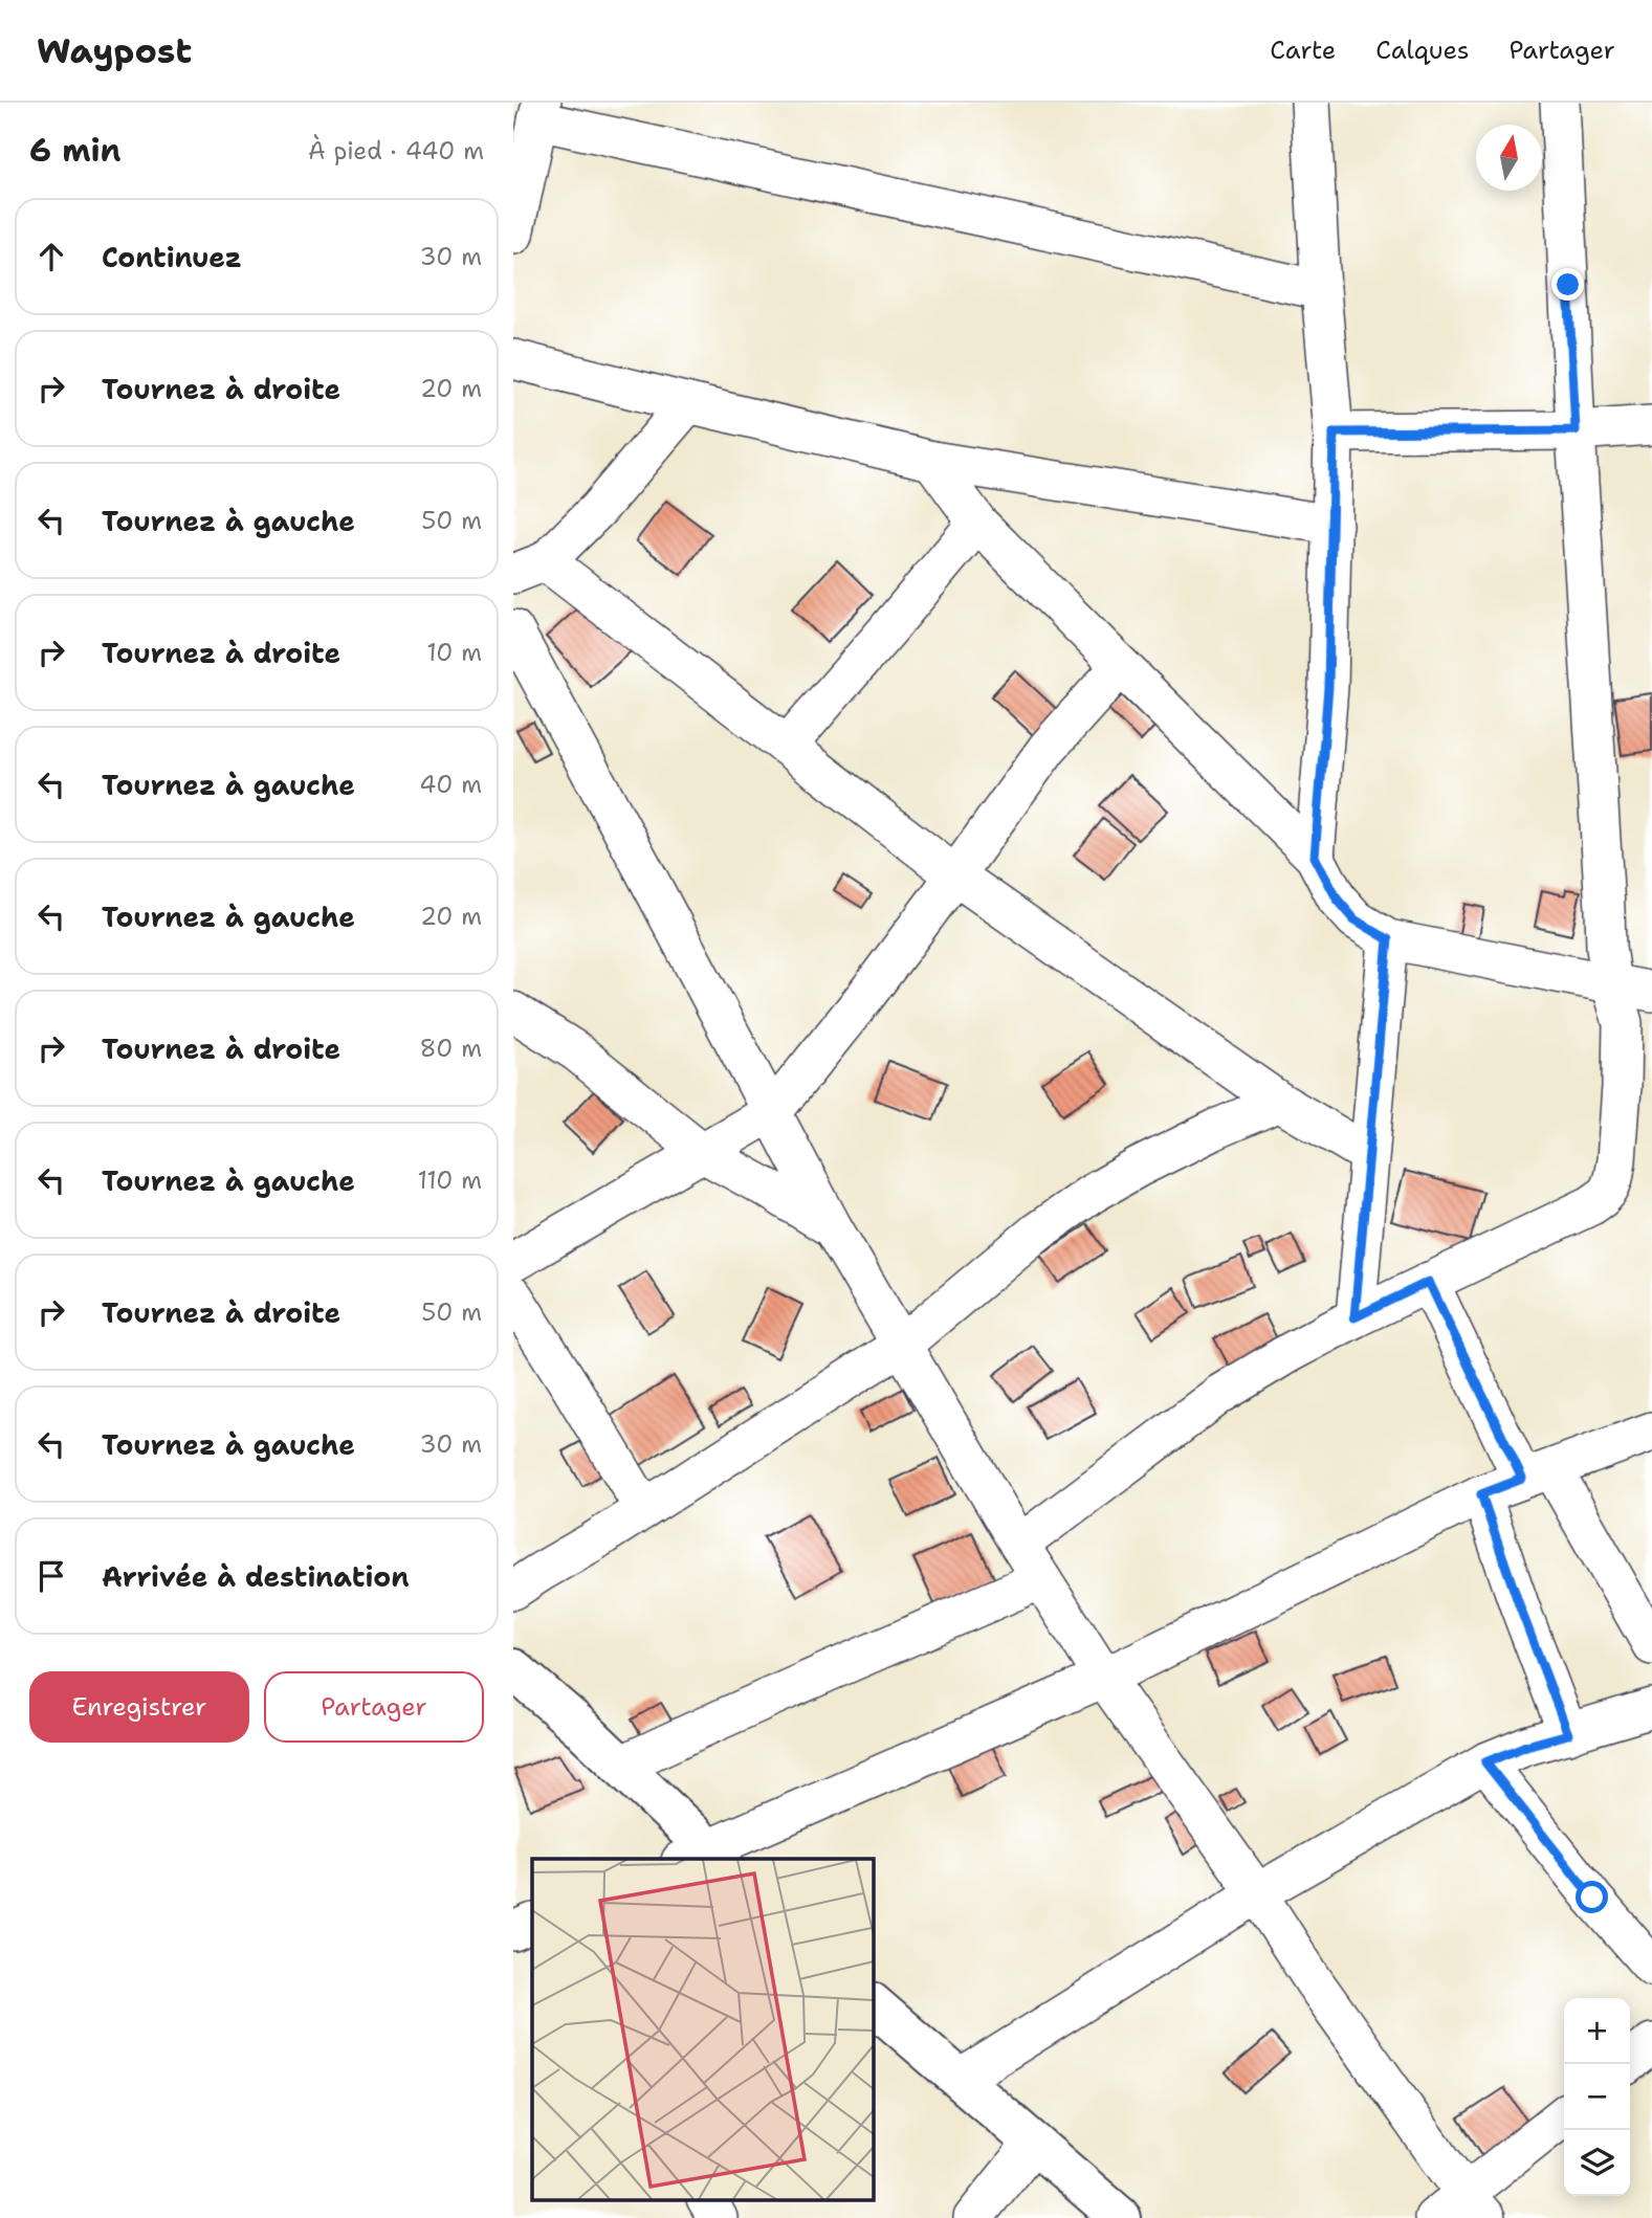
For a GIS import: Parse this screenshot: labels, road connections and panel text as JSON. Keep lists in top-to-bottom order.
{
  "north": "top",
  "page": {
    "header": "Waypost",
    "nav": ["Carte", "Calques", "Partager"],
    "heading": ["6 min", "À pied · 440 m"],
    "list": [
      ["Continuez", "30 m"],
      ["Tournez à droite", "20 m"],
      ["Tournez à gauche", "50 m"],
      ["Tournez à droite", "10 m"],
      ["Tournez à gauche", "40 m"],
      ["Tournez à gauche", "20 m"],
      ["Tournez à droite", "80 m"],
      ["Tournez à gauche", "110 m"],
      ["Tournez à droite", "50 m"],
      ["Tournez à gauche", "30 m"],
      "Arrivée à destination"
    ],
    "buttons": ["Enregistrer", "Partager"],
    "map_buttons": ["+", "−"]
  }
}
